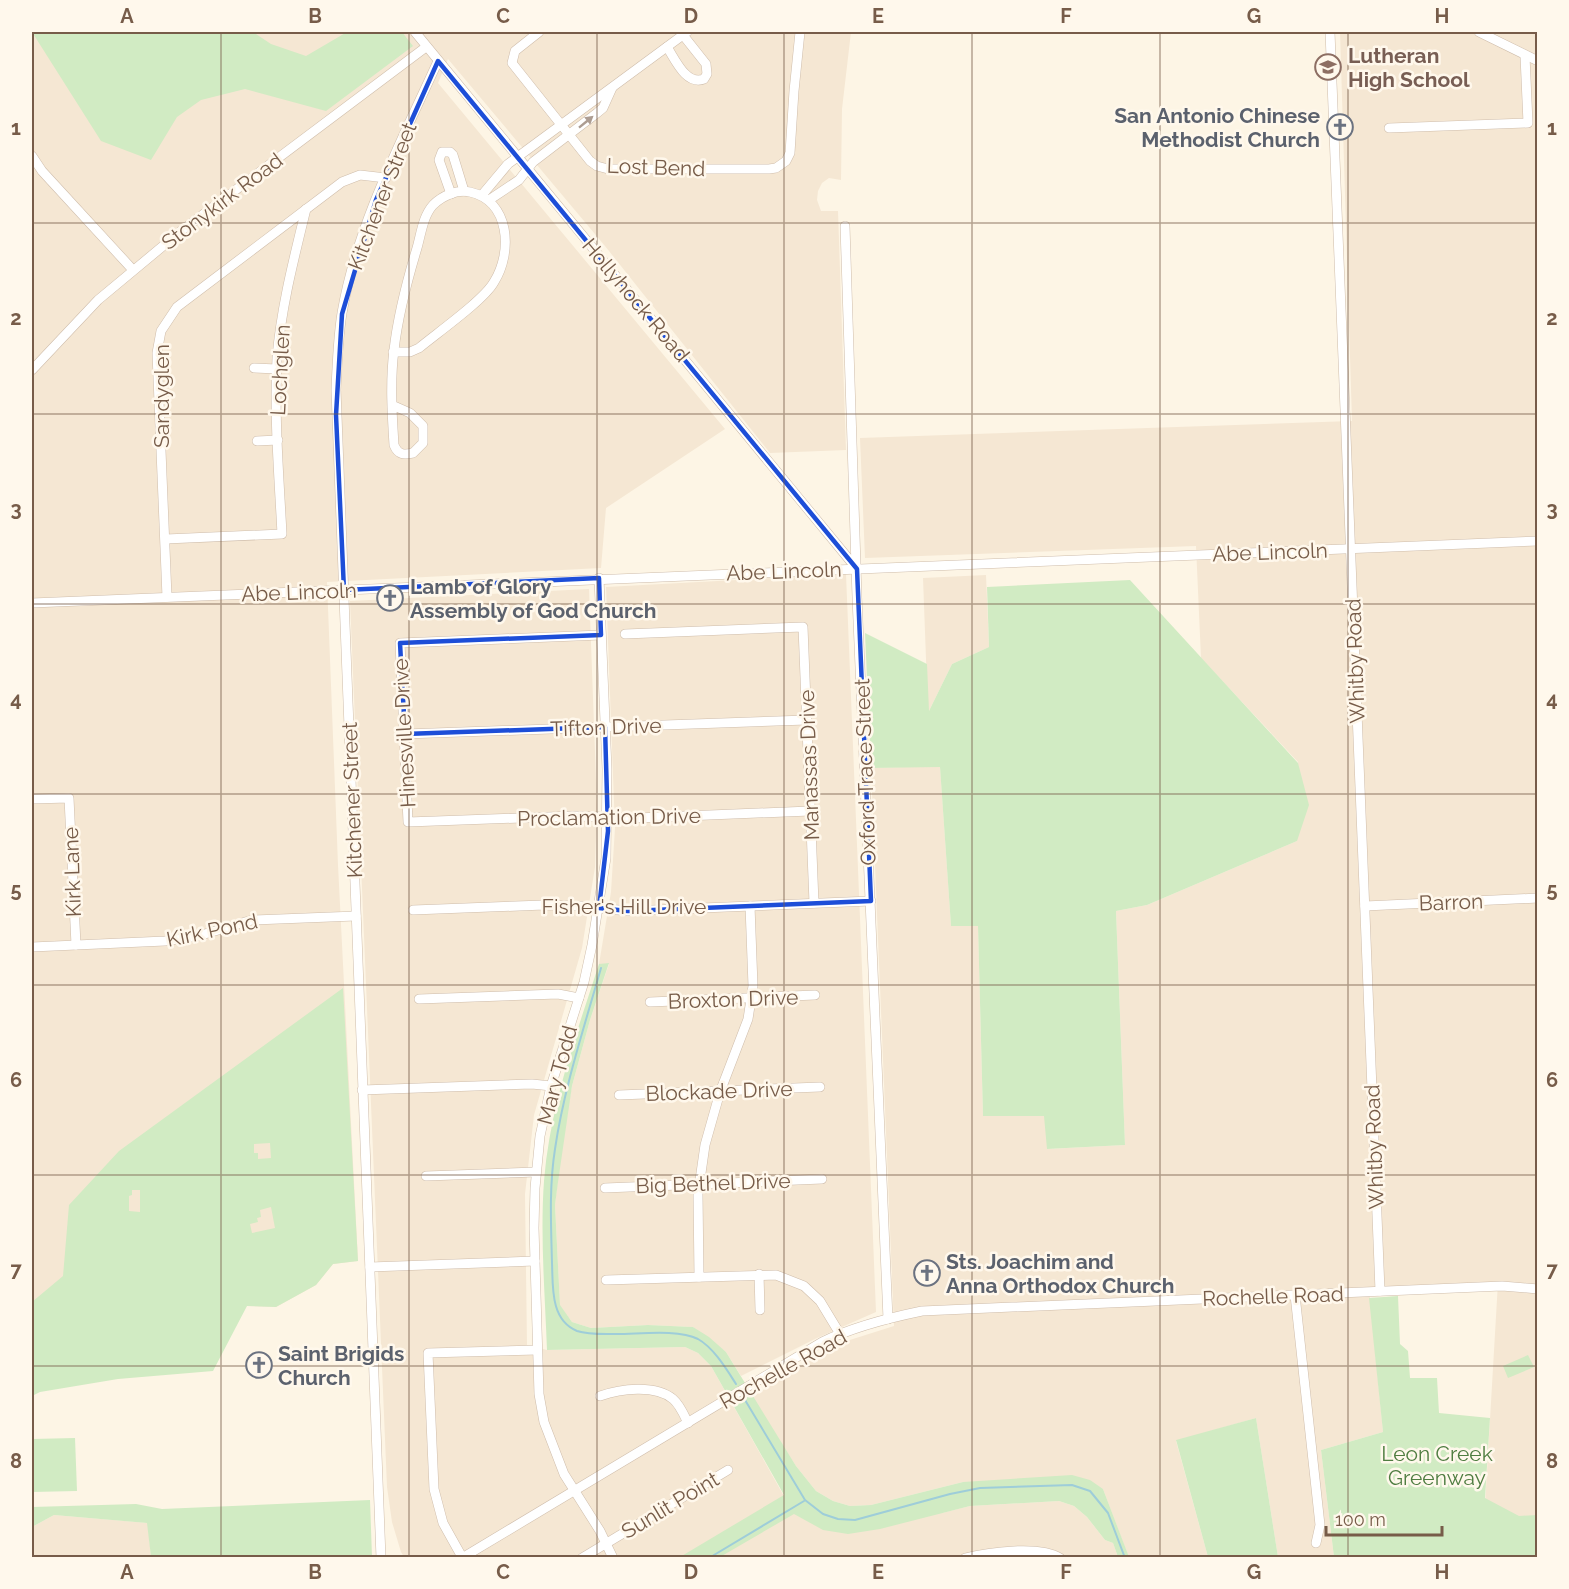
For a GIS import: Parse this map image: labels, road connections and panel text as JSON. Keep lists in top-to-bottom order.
{
  "streets": {
    "street": [
      "Lost Bend",
      "Kitchener Street",
      "Stonykirk Road",
      "Hollyhock Road",
      "Lochglen",
      "Sandyglen",
      "Abe Lincoln",
      "Whitby Road",
      "Tifton Drive",
      "Hinesville Drive",
      "Manassas Drive",
      "Oxford Trace Street",
      "Proclamation Drive",
      "Kirk Lane",
      "Barron",
      "Fisher's Hill Drive",
      "Kirk Pond",
      "Broxton Drive",
      "Mary Todd",
      "Blockade Drive",
      "Big Bethel Drive",
      "Rochelle Road",
      "Sunlit Point"
    ]
  },
  "crossings": [
    ["Kitchener Street", "Hollyhock Road"],
    ["Kitchener Street", "Sandyglen"],
    ["Kitchener Street", "Abe Lincoln"],
    ["Kitchener Street", "Kirk Pond"],
    ["Stonykirk Road", "Hollyhock Road"],
    ["Hollyhock Road", "Abe Lincoln"],
    ["Hollyhock Road", "Oxford Trace Street"],
    ["Lochglen", "Sandyglen"],
    ["Sandyglen", "Abe Lincoln"],
    ["Abe Lincoln", "Whitby Road"],
    ["Abe Lincoln", "Oxford Trace Street"],
    ["Abe Lincoln", "Mary Todd"],
    ["Whitby Road", "Barron"],
    ["Whitby Road", "Rochelle Road"],
    ["Tifton Drive", "Hinesville Drive"],
    ["Tifton Drive", "Manassas Drive"],
    ["Tifton Drive", "Mary Todd"],
    ["Hinesville Drive", "Proclamation Drive"],
    ["Hinesville Drive", "Mary Todd"],
    ["Manassas Drive", "Proclamation Drive"],
    ["Manassas Drive", "Fisher's Hill Drive"],
    ["Oxford Trace Street", "Fisher's Hill Drive"],
    ["Oxford Trace Street", "Rochelle Road"],
    ["Proclamation Drive", "Mary Todd"],
    ["Kirk Lane", "Kirk Pond"],
    ["Fisher's Hill Drive", "Mary Todd"],
    ["Mary Todd", "Rochelle Road"],
    ["Mary Todd", "Sunlit Point"]
  ],
  "parks": ["Leon Creek Greenway"],
  "places": {
    "school or university": ["Lutheran High School"],
    "church": [
      "San Antonio Chinese Methodist Church",
      "Lamb of Glory Assembly of God Church",
      "Sts. Joachim and Anna Orthodox Church",
      "Saint Brigids Church"
    ]
  },
  "scale_bar": "100 m",
  "grid": {
    "columns": [
      "A",
      "B",
      "C",
      "D",
      "E",
      "F",
      "G",
      "H"
    ],
    "rows": [
      "1",
      "2",
      "3",
      "4",
      "5",
      "6",
      "7",
      "8"
    ]
  }
}
